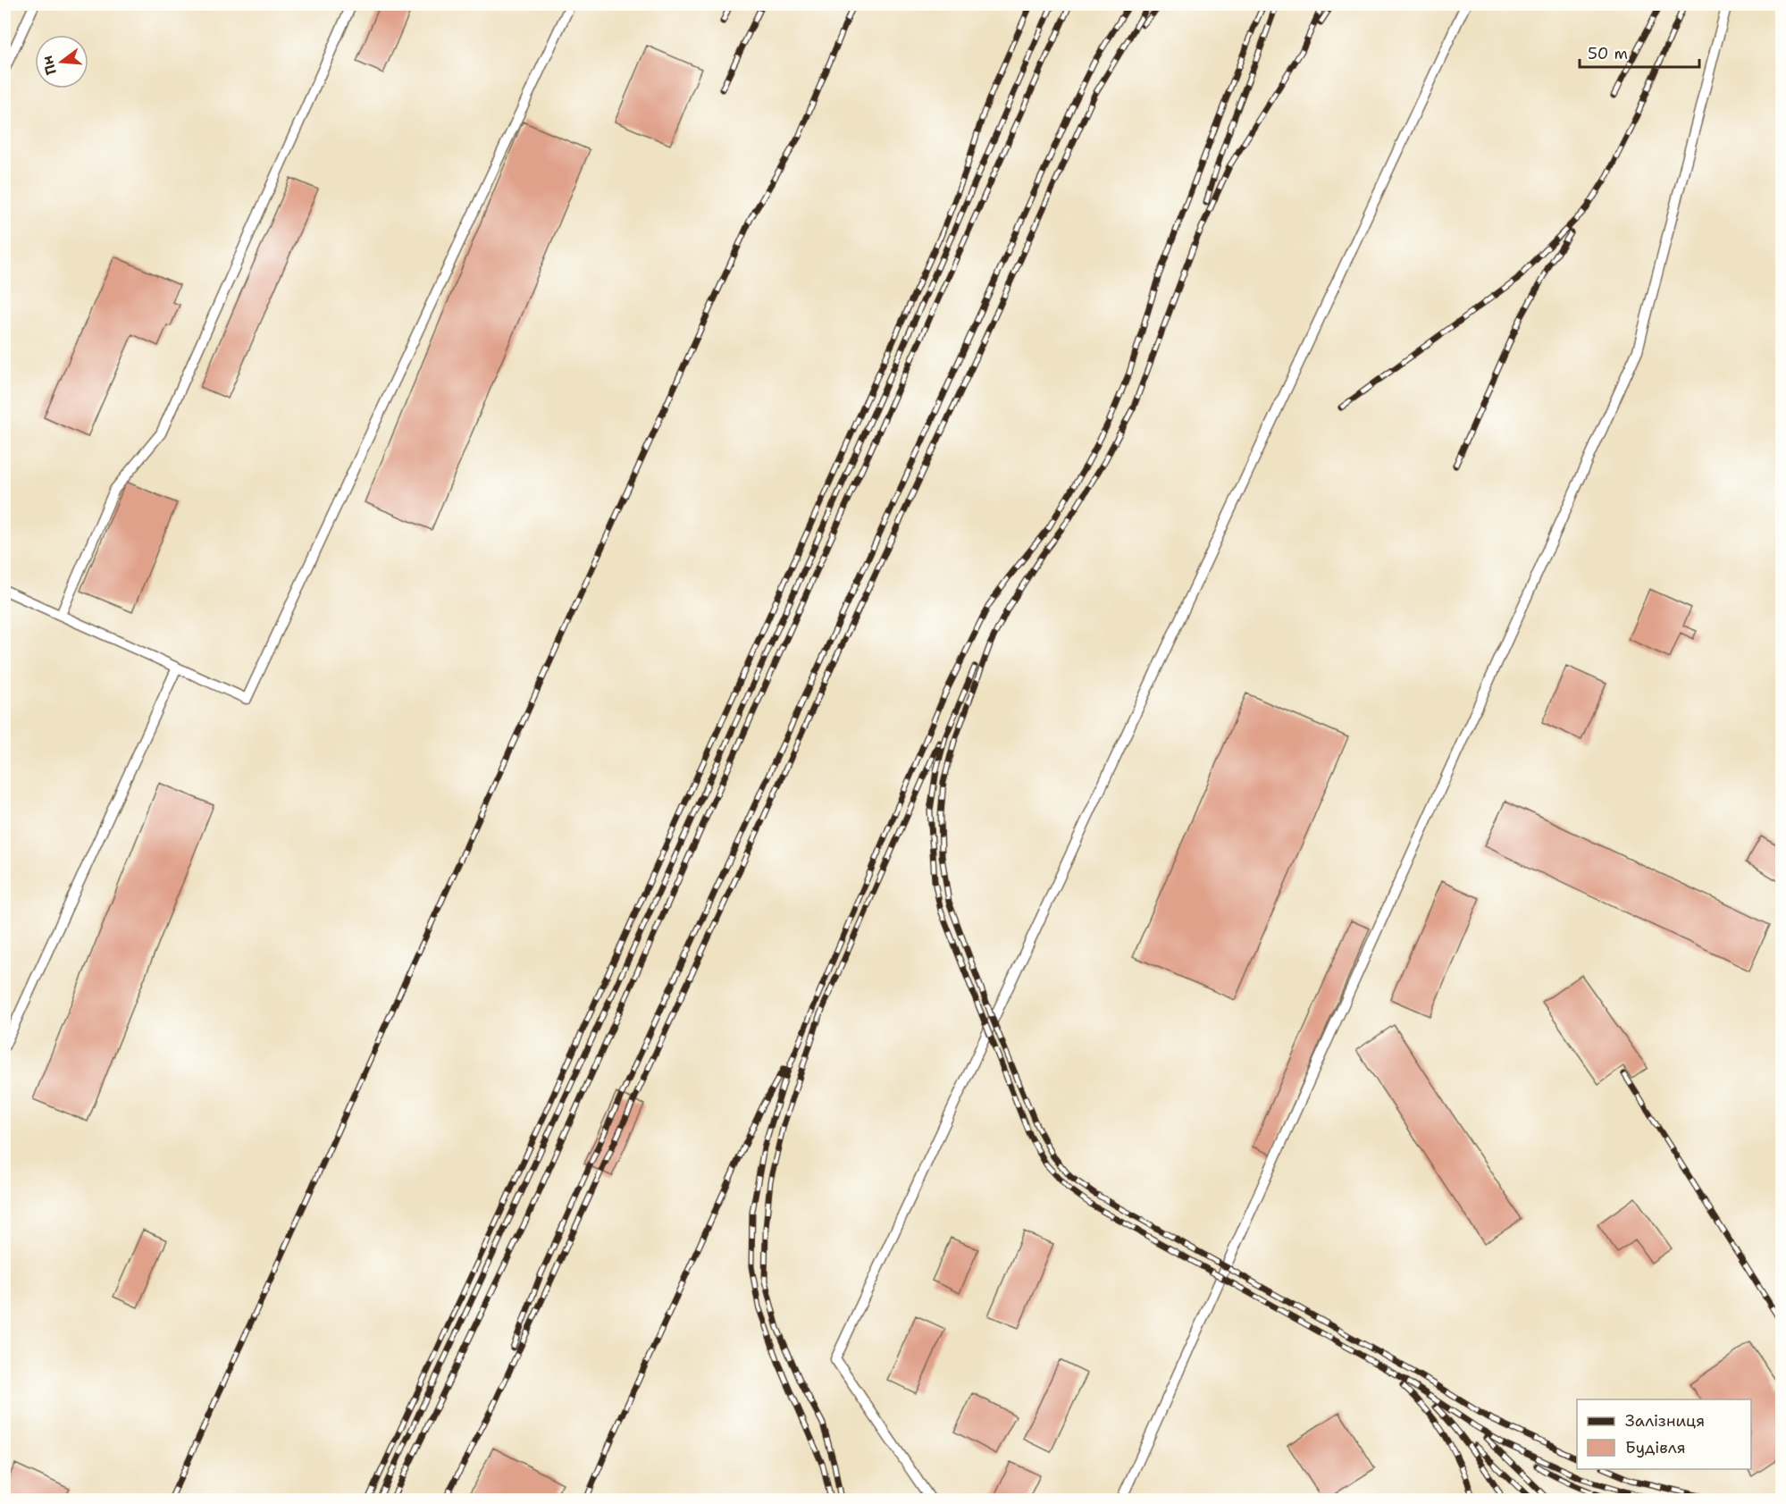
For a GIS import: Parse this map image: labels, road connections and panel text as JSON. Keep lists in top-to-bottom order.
{
  "legend": ["Залізниця", "Будівля"],
  "scale_bar": "50 m",
  "north": "left"
}
